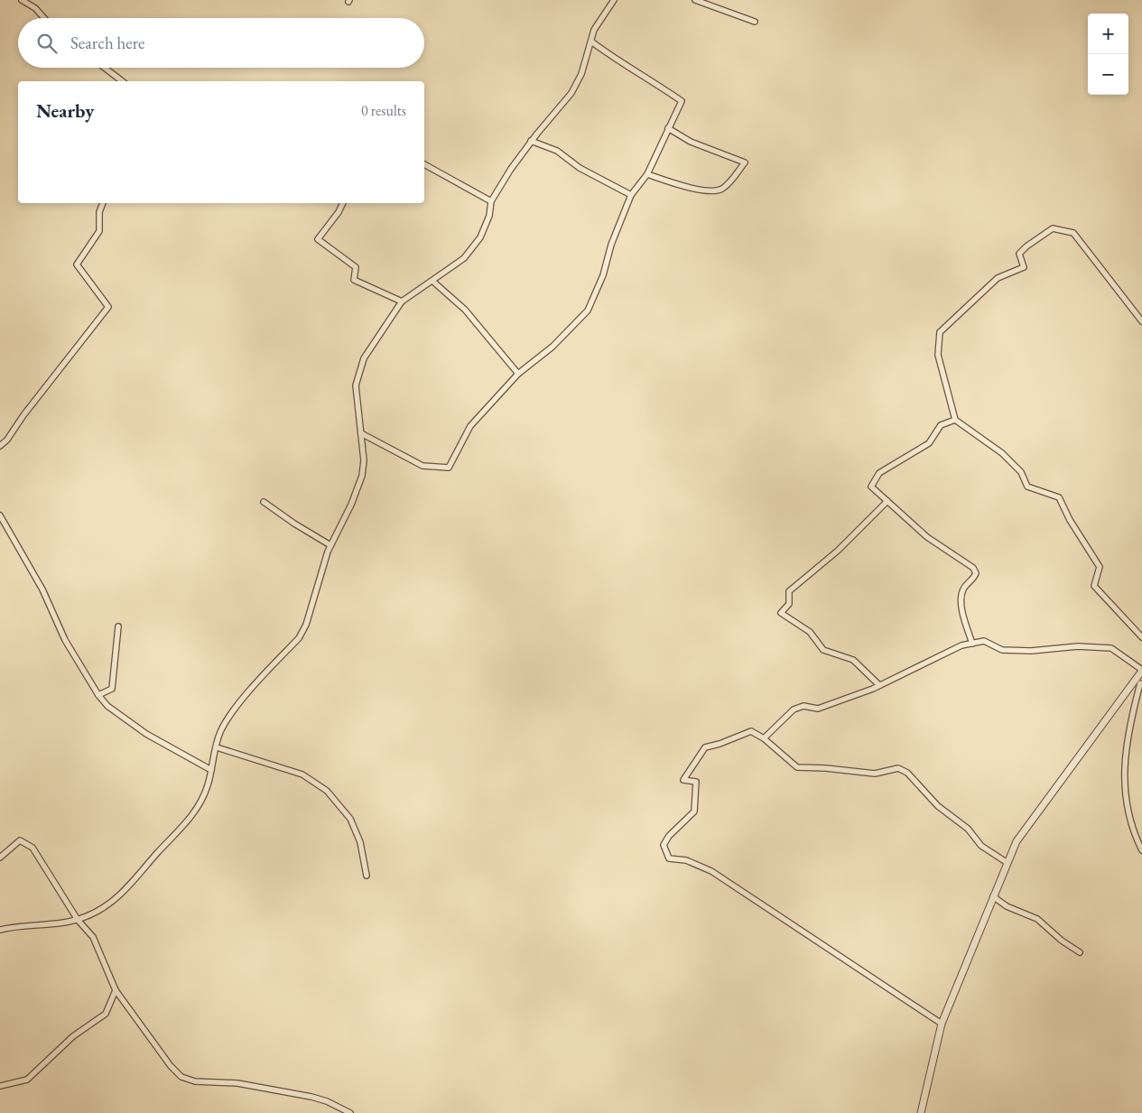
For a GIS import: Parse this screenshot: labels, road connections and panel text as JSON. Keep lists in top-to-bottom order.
{
  "page": {
    "map_buttons": ["+", "−"],
    "search": "Search here",
    "heading": ["Nearby", "0 results"]
  }
}
